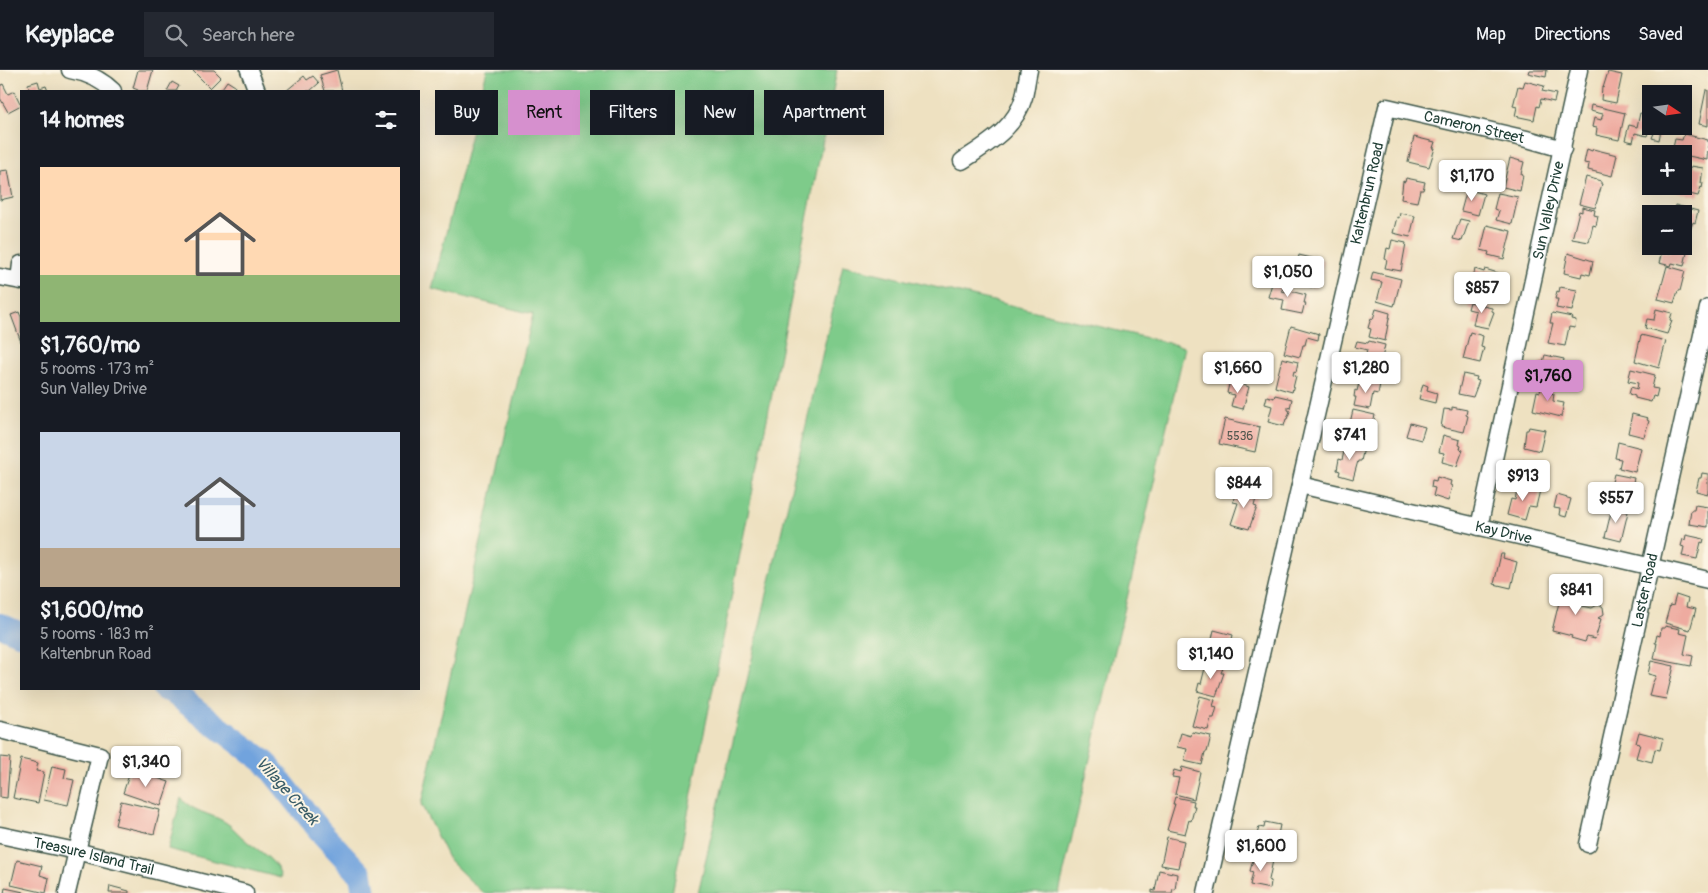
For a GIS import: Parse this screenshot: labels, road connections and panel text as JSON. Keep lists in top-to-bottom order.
{
  "streets": {
    "street": [
      "Cameron Street",
      "Kaltenbrun Road",
      "Sun Valley Drive",
      "Kay Drive",
      "Laster Road",
      "Treasure Island Trail"
    ]
  },
  "crossings": [
    ["Cameron Street", "Kaltenbrun Road"],
    ["Cameron Street", "Sun Valley Drive"],
    ["Kaltenbrun Road", "Kay Drive"],
    ["Sun Valley Drive", "Kay Drive"],
    ["Kay Drive", "Laster Road"]
  ],
  "water": ["Village Creek"],
  "house_numbers": ["5536"],
  "north": "right",
  "page": {
    "header": "Keyplace",
    "search": "Search here",
    "nav": ["Map", "Directions", "Saved"],
    "map_buttons": ["+", "−"],
    "chip": [
      "Buy",
      "Rent",
      "Filters",
      "New",
      "Apartment"
    ],
    "heading": "14 homes",
    "list": [
      {
        "name": "$1,760/mo",
        "note": "5 rooms · 173 m² · Sun Valley Drive"
      },
      {
        "name": "$1,600/mo",
        "note": "5 rooms · 183 m² · Kaltenbrun Road"
      }
    ],
    "price": [
      "$1,170",
      "$1,050",
      "$857",
      "$1,660",
      "$1,280",
      "$1,760",
      "$741",
      "$913",
      "$844",
      "$557",
      "$841",
      "$1,140",
      "$1,340",
      "$1,600"
    ]
  }
}
